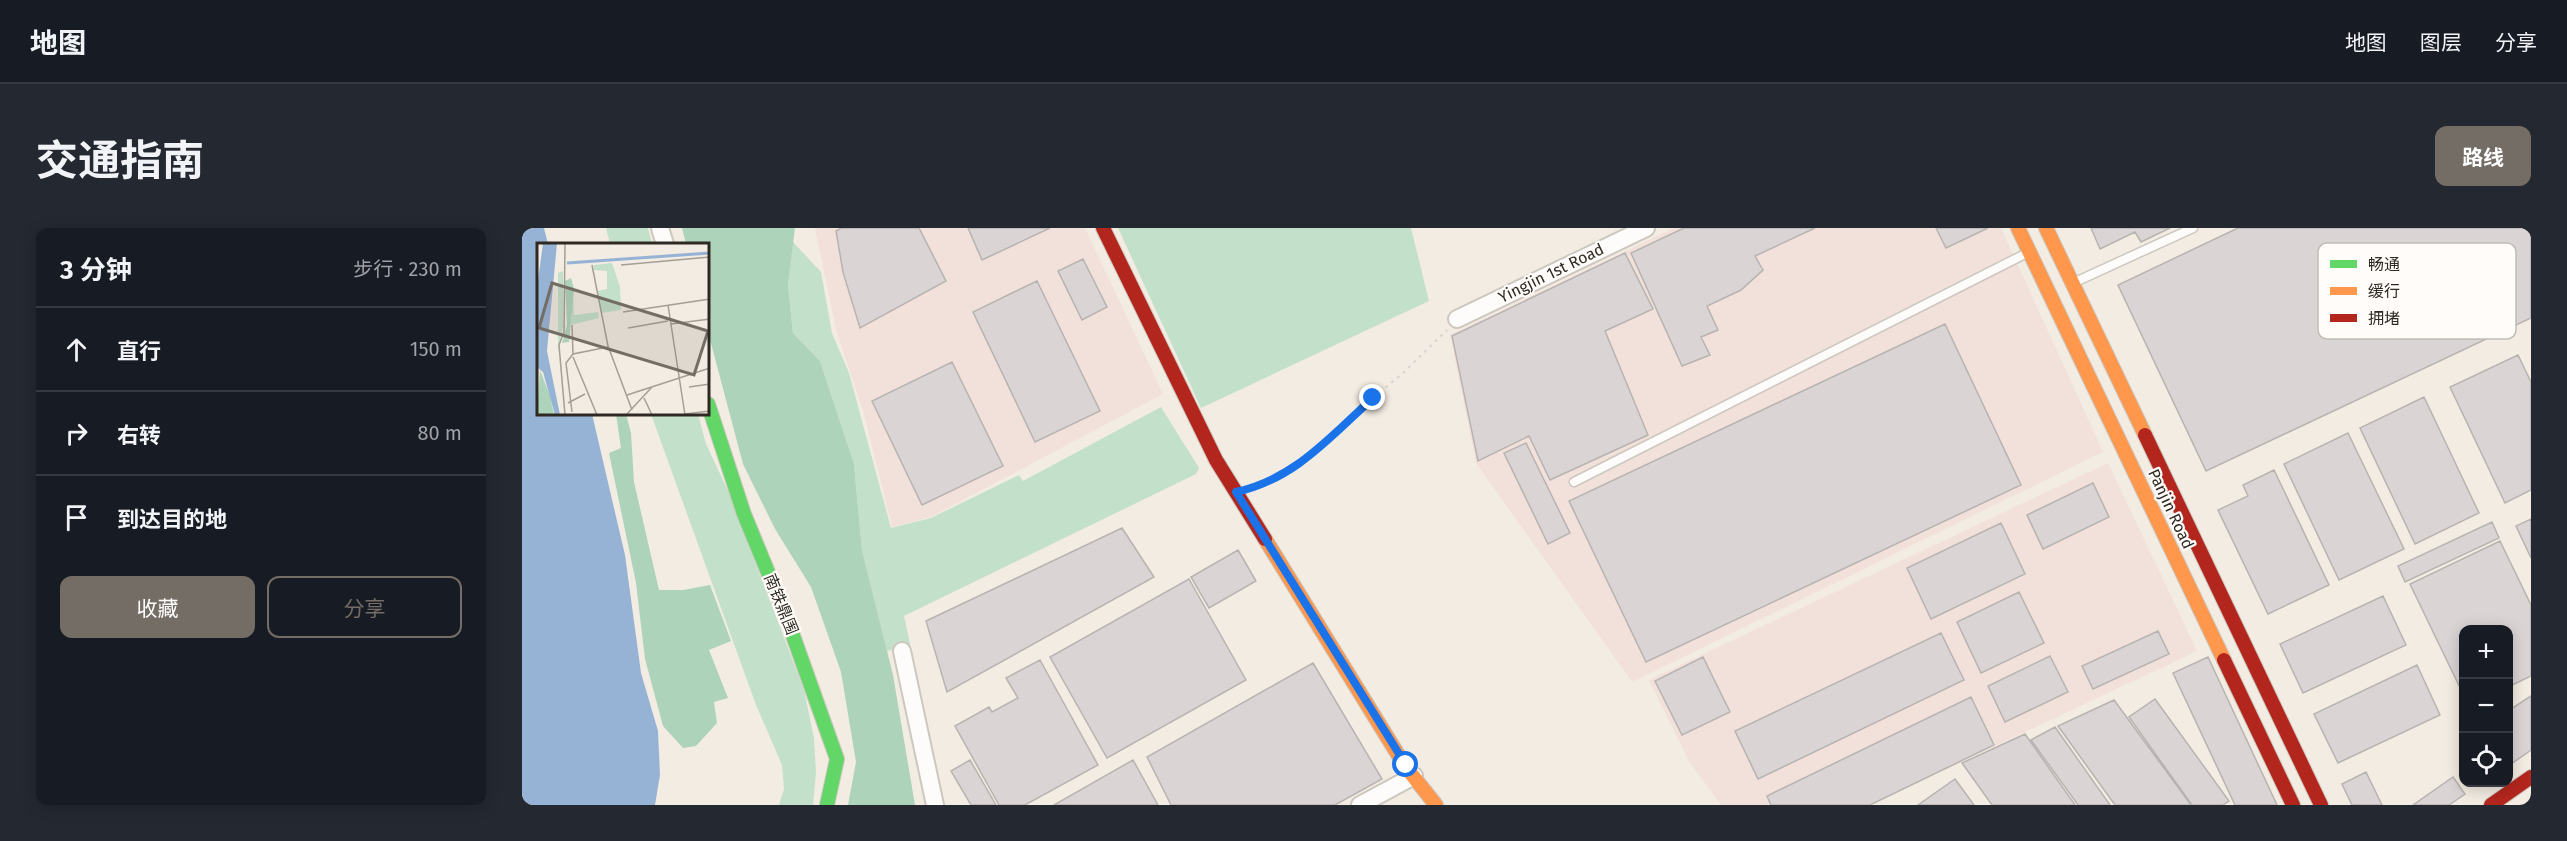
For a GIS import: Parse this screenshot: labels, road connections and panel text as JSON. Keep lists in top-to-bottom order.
{
  "streets": {
    "street": ["Yingjin 1st Road", "Panjin Road", "南铁鼎围"]
  },
  "legend": ["畅通", "缓行", "拥堵"],
  "page": {
    "header": "地图",
    "nav": ["地图", "图层", "分享"],
    "title": "交通指南",
    "buttons": [
      "路线",
      ["收藏", "分享"]
    ],
    "heading": ["3 分钟", "步行 · 230 m"],
    "list": [
      ["直行", "150 m"],
      ["右转", "80 m"],
      "到达目的地"
    ],
    "map_buttons": ["+", "−"]
  }
}
